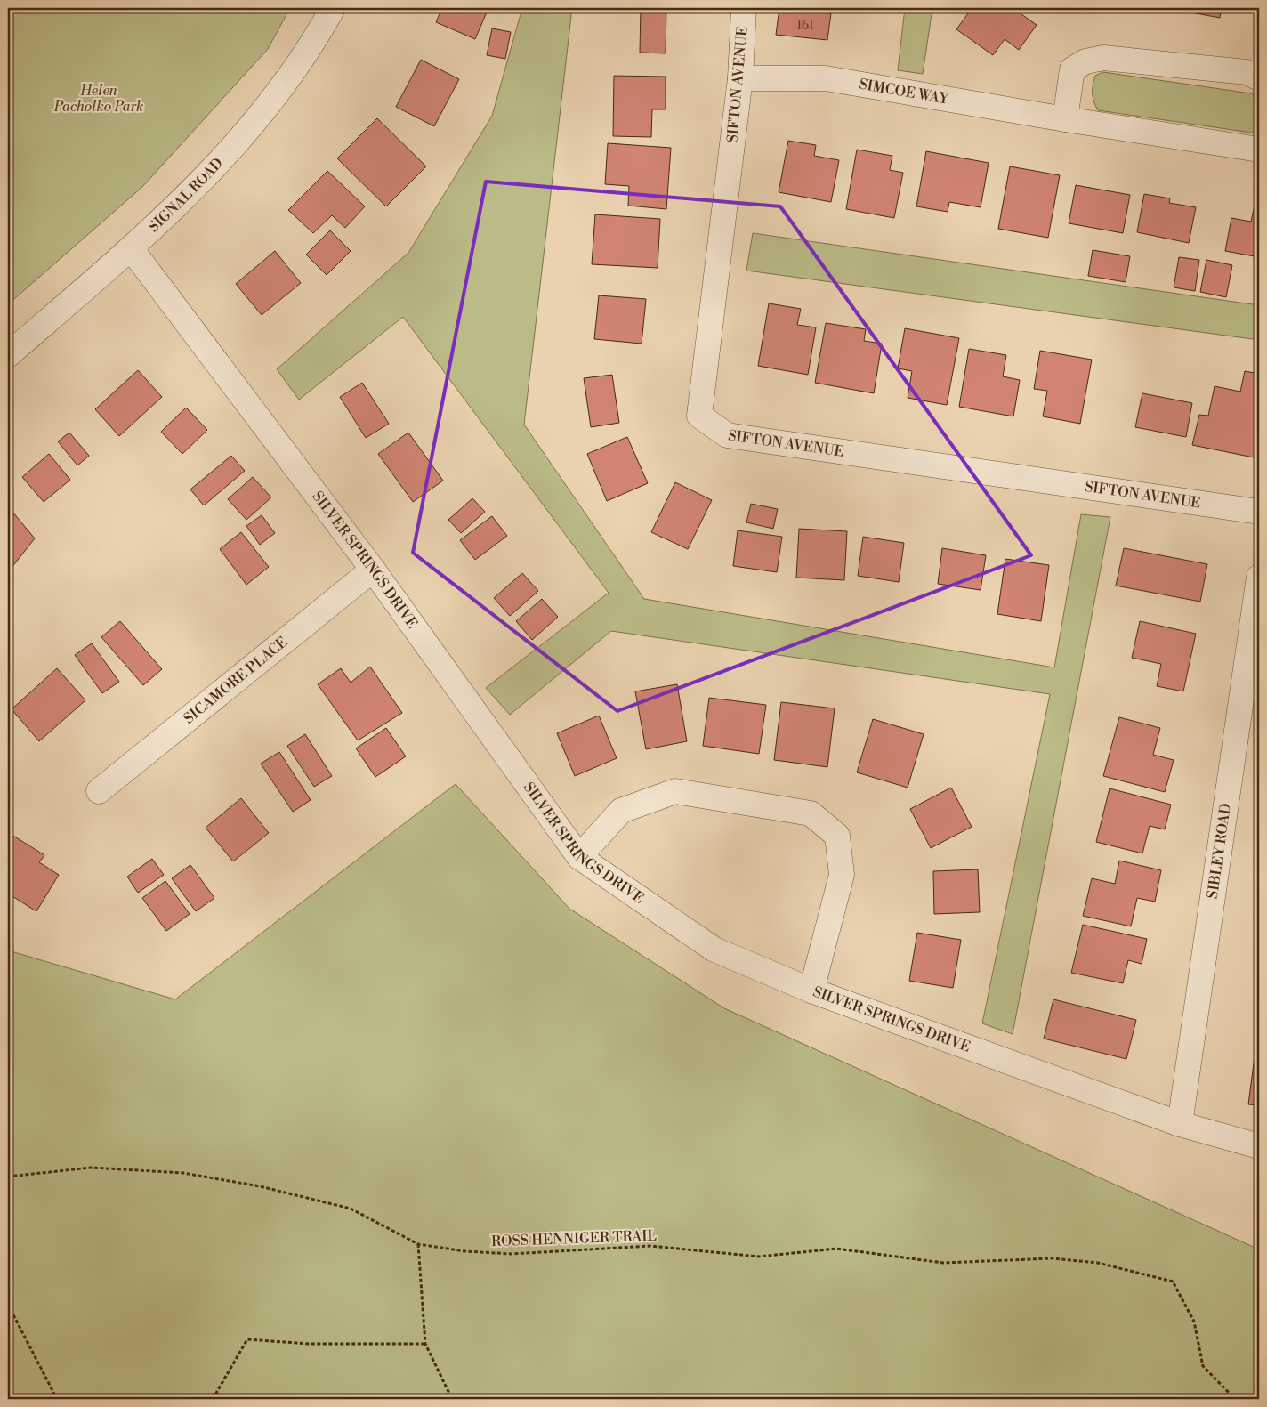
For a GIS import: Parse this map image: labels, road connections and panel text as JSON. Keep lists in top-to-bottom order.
{
  "streets": {
    "street": [
      "SIFTON AVENUE",
      "SIMCOE WAY",
      "SIGNAL ROAD",
      "SILVER SPRINGS DRIVE",
      "SICAMORE PLACE",
      "SIBLEY ROAD"
    ],
    "path": ["ROSS HENNIGER TRAIL"]
  },
  "crossings": [
    ["SIFTON AVENUE", "SIMCOE WAY"],
    ["SIGNAL ROAD", "SILVER SPRINGS DRIVE"],
    ["SILVER SPRINGS DRIVE", "SICAMORE PLACE"],
    ["SILVER SPRINGS DRIVE", "SIBLEY ROAD"]
  ],
  "parks": ["Helen Pacholko Park"],
  "house_numbers": ["161"]
}
